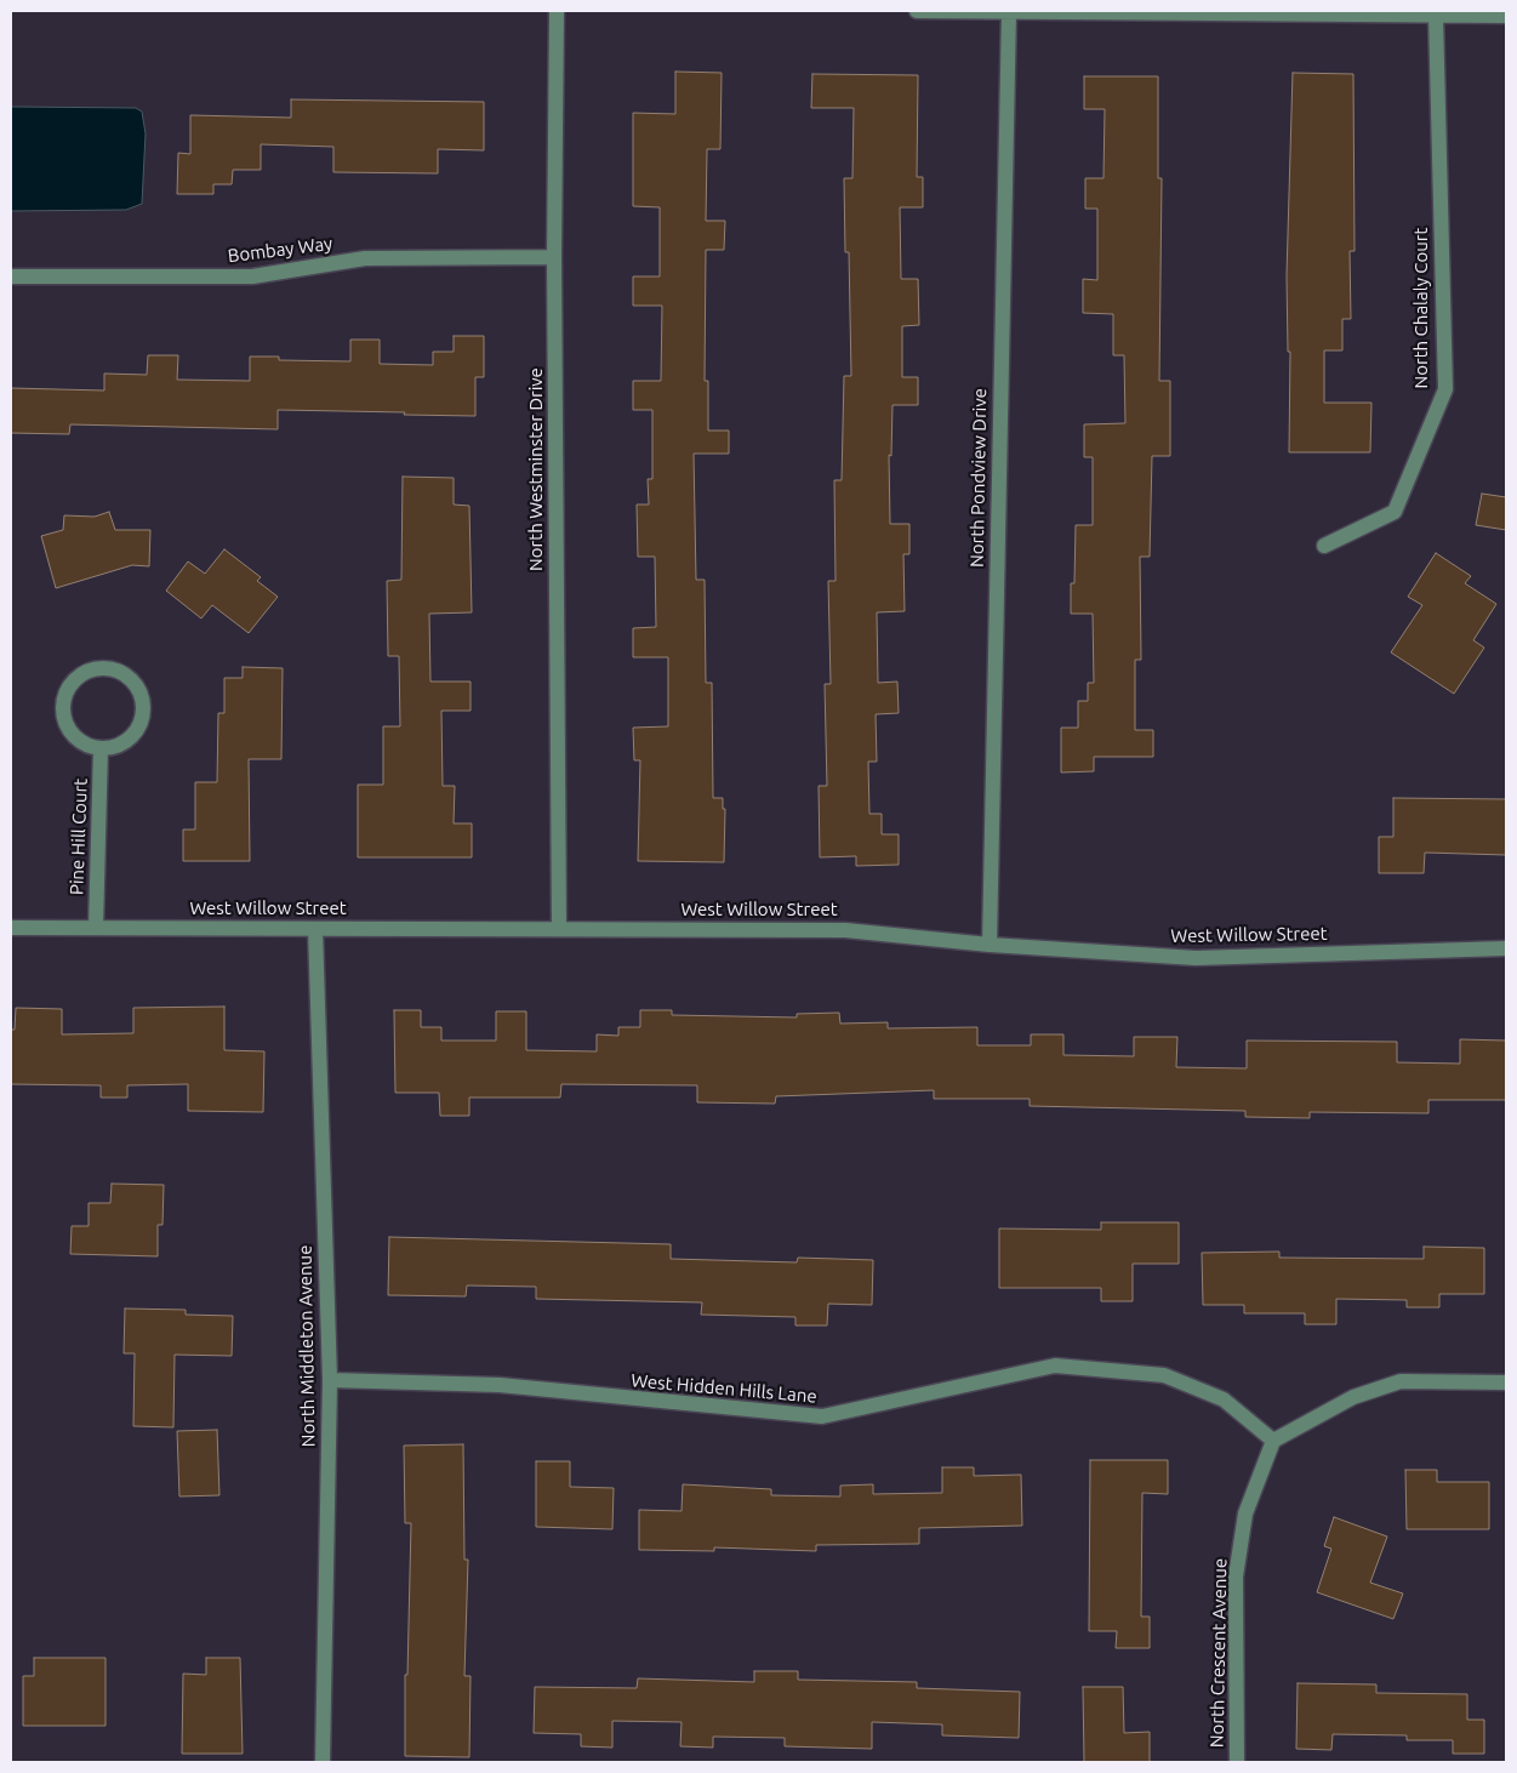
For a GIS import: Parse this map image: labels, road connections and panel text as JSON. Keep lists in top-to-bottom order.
{
  "streets": {
    "street": [
      "Bombay Way",
      "North Chalaly Court",
      "North Westminster Drive",
      "North Pondview Drive",
      "Pine Hill Court",
      "West Willow Street",
      "North Middleton Avenue",
      "West Hidden Hills Lane",
      "North Crescent Avenue"
    ]
  },
  "crossings": [
    ["Bombay Way", "North Westminster Drive"],
    ["North Westminster Drive", "West Willow Street"],
    ["North Pondview Drive", "West Willow Street"],
    ["Pine Hill Court", "West Willow Street"],
    ["West Willow Street", "North Middleton Avenue"],
    ["North Middleton Avenue", "West Hidden Hills Lane"],
    ["West Hidden Hills Lane", "North Crescent Avenue"]
  ]
}
